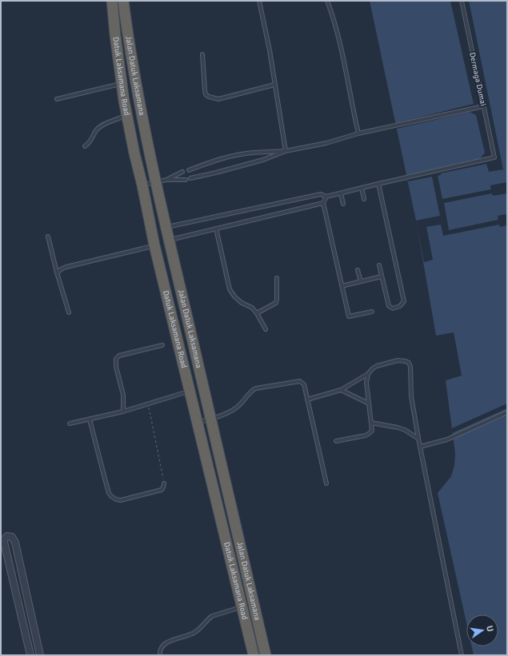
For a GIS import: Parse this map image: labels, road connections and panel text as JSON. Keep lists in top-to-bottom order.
{
  "streets": {
    "highway": ["Jalan Datuk Laksamana", "Datuk Laksamana Road"],
    "lane": ["Dermaga Dumai"]
  },
  "north": "right"
}
